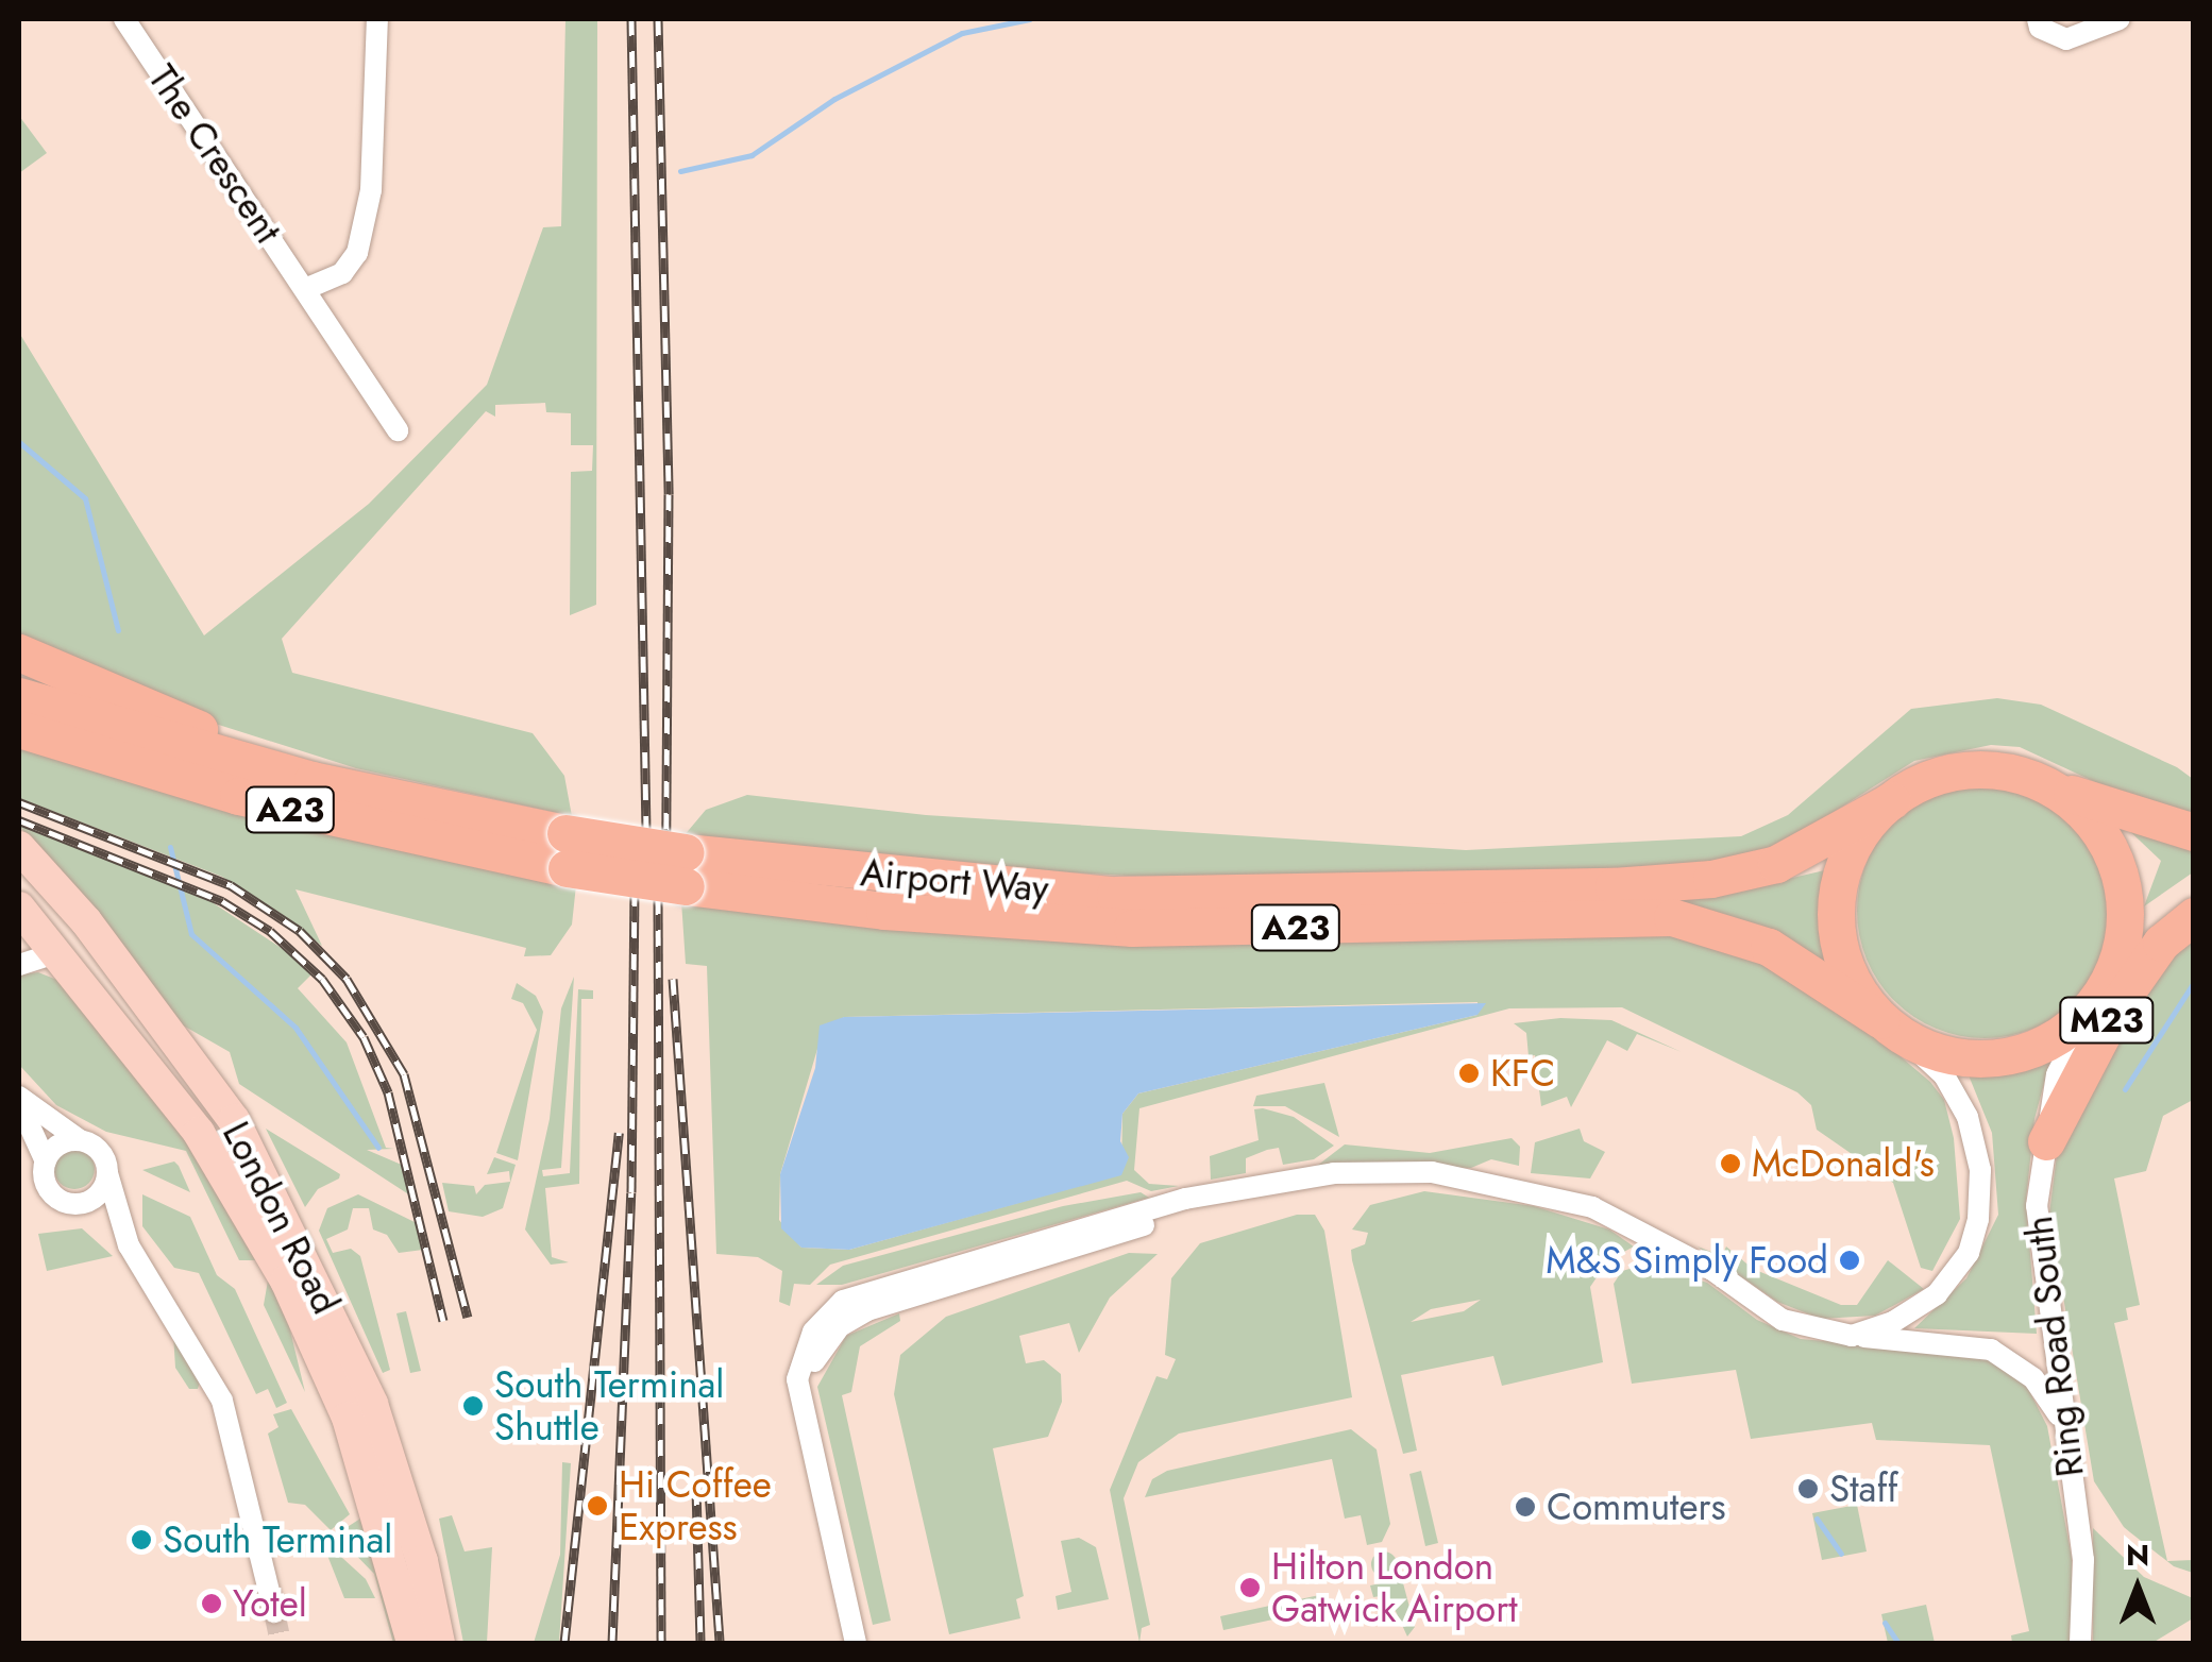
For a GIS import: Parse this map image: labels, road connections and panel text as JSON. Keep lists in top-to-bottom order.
{
  "streets": {
    "highway": ["A23", "Airport Way", "M23"],
    "main road": ["London Road"],
    "street": ["The Crescent", "Ring Road South"]
  },
  "crossings": [
    ["A23", "Airport Way"],
    ["Airport Way", "M23"],
    ["Airport Way", "Ring Road South"],
    ["M23", "Ring Road South"]
  ],
  "places": [
    "KFC",
    "McDonald's",
    "M&S Simply Food",
    "South Terminal Shuttle",
    "Staff",
    "Hi Coffee Express",
    "Commuters",
    "South Terminal",
    "Hilton London Gatwick Airport",
    "Yotel"
  ],
  "north": "top"
}
